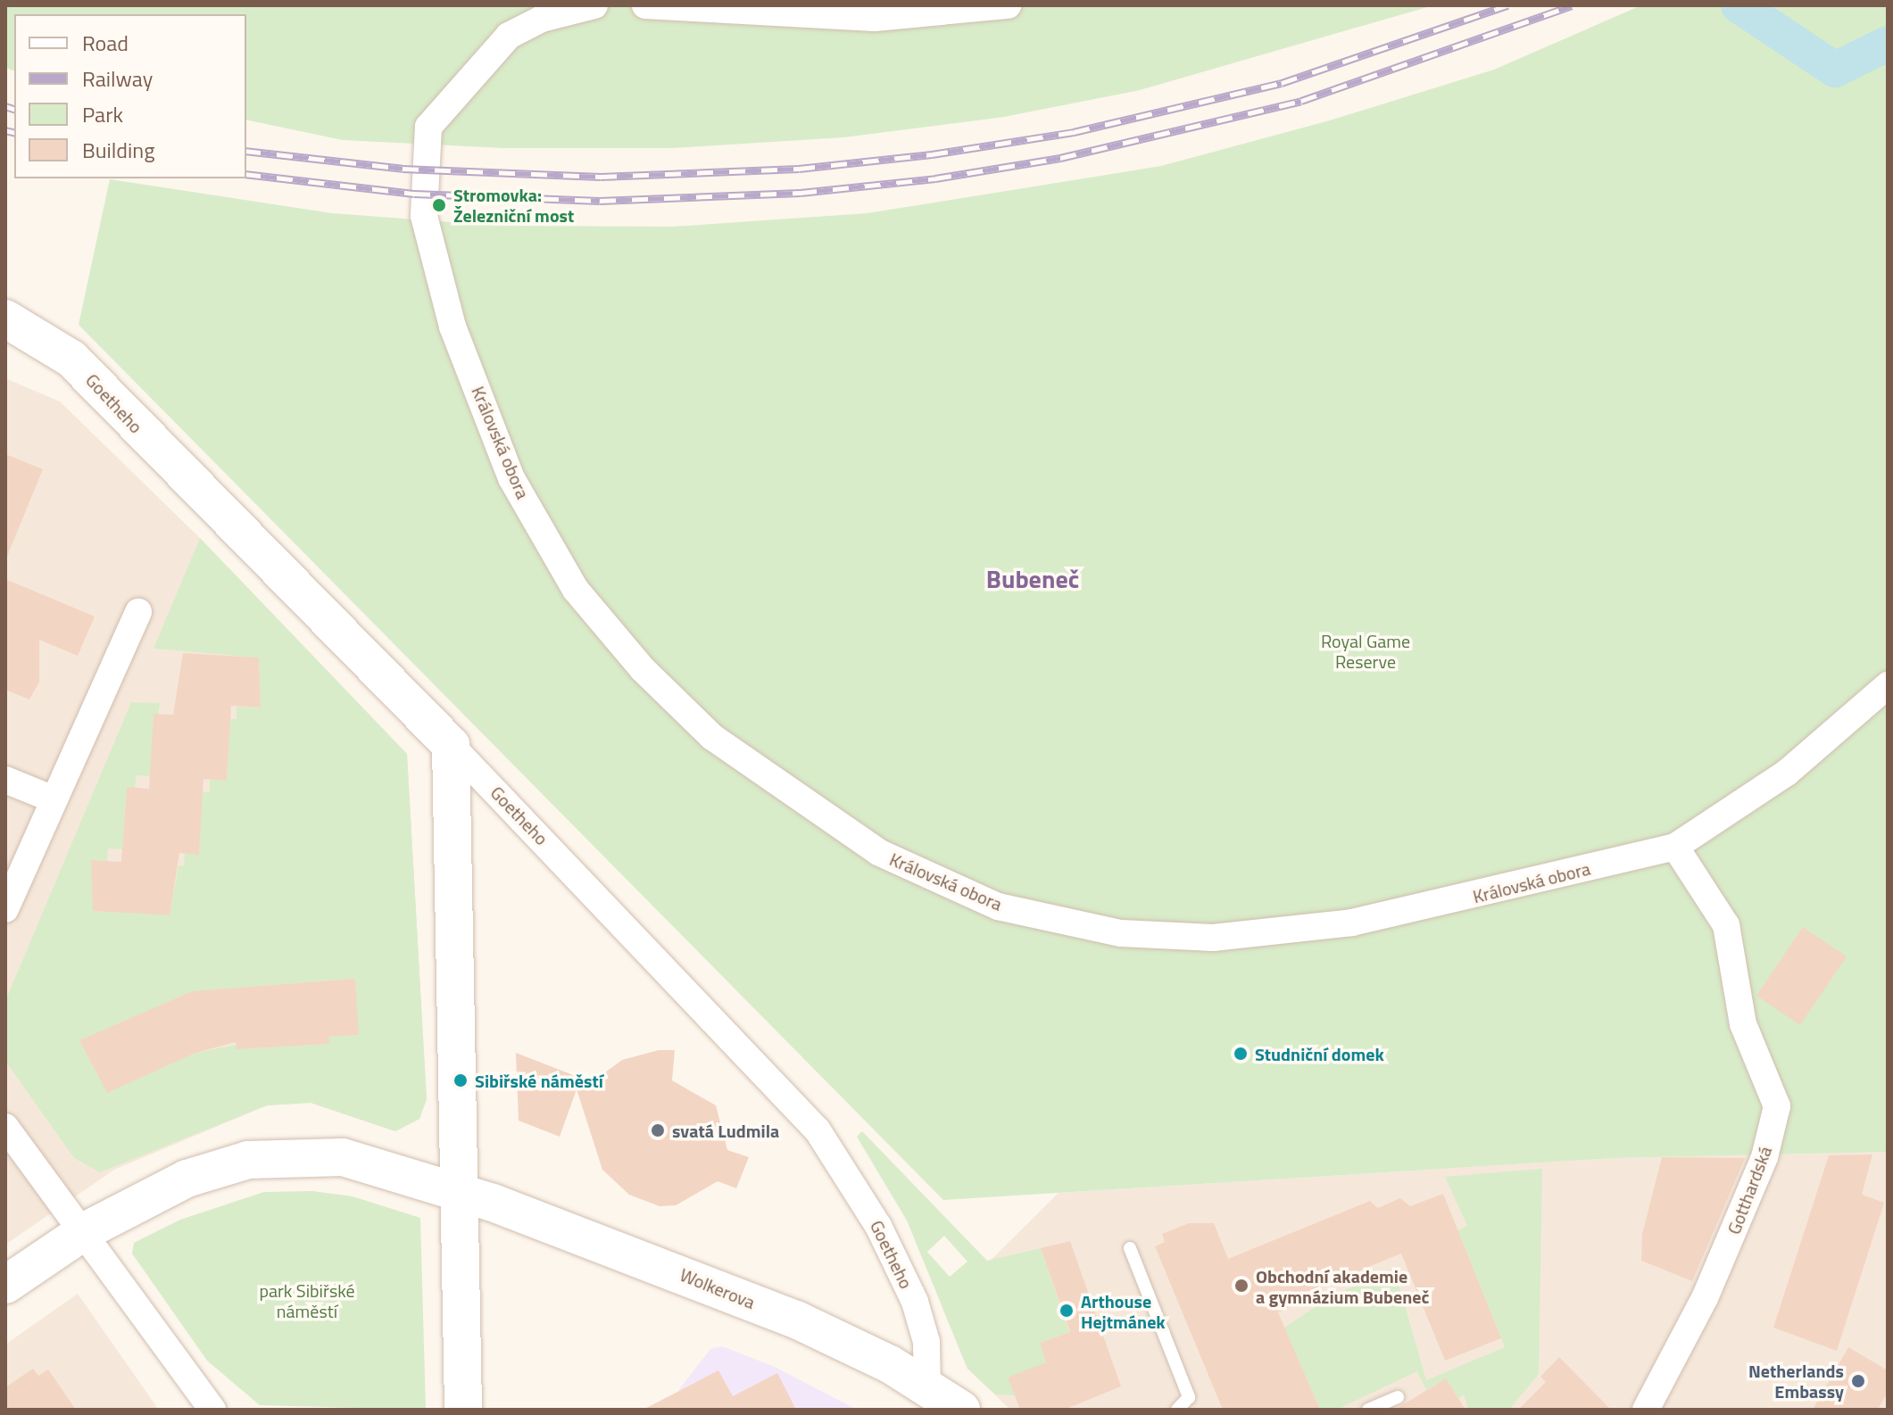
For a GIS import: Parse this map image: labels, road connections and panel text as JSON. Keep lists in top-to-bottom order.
{
  "streets": {
    "street": [
      "Goetheho",
      "Královská obora",
      "Gotthardská",
      "Wolkerova"
    ]
  },
  "crossings": [
    ["Goetheho", "Wolkerova"],
    ["Královská obora", "Gotthardská"]
  ],
  "districts": ["Bubeneč"],
  "parks": ["Royal Game Reserve", "park Sibiřské náměstí"],
  "places": [
    "Stromovka: Železniční most",
    "Studniční domek",
    "Sibiřské náměstí",
    "svatá Ludmila",
    "Obchodní akademie a gymnázium Bubeneč",
    "Arthouse Hejtmánek",
    "Netherlands Embassy"
  ],
  "legend": [
    "Road",
    "Railway",
    "Park",
    "Building"
  ]
}
